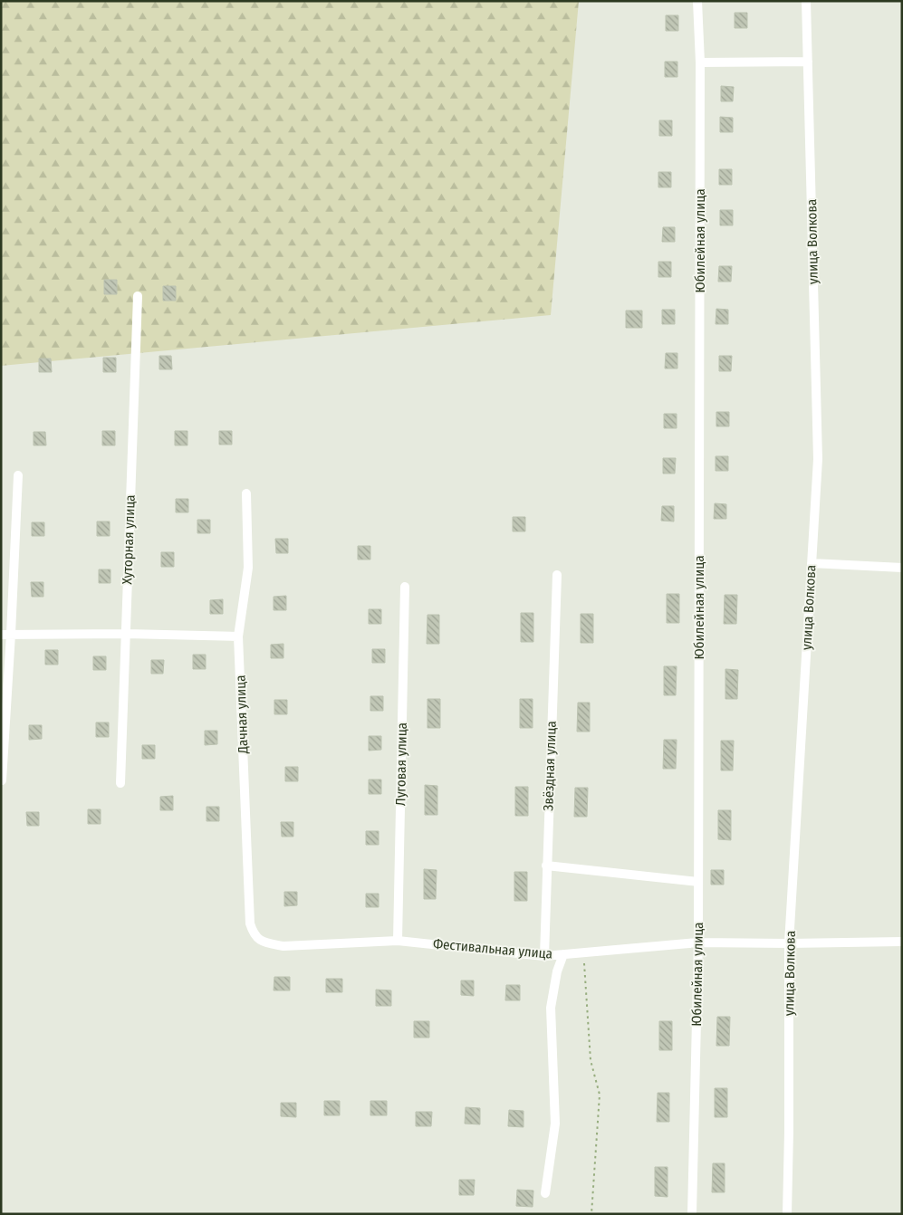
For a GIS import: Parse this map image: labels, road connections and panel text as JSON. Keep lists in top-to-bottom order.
{
  "streets": {
    "street": [
      "Юбилейная улица",
      "улица Волкова",
      "Хуторная улица",
      "Дачная улица",
      "Луговая улица",
      "Звёздная улица",
      "Фестивальная улица"
    ]
  },
  "crossings": [
    ["Юбилейная улица", "Фестивальная улица"],
    ["улица Волкова", "Фестивальная улица"],
    ["Дачная улица", "Фестивальная улица"],
    ["Луговая улица", "Фестивальная улица"],
    ["Звёздная улица", "Фестивальная улица"]
  ]
}
